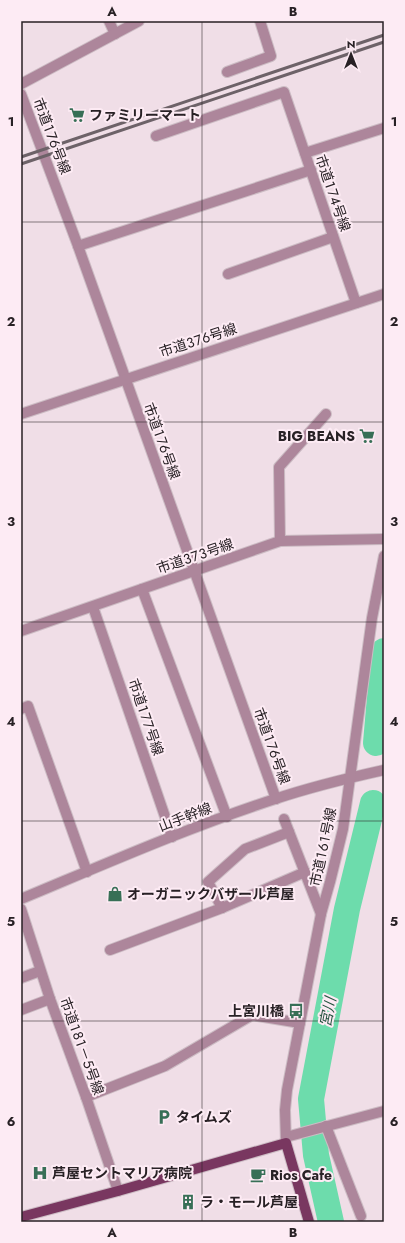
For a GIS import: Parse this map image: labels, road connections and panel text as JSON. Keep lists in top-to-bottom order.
{
  "streets": {
    "street": [
      "市道１７６号線",
      "市道１７４号線",
      "市道３７６号線",
      "市道３７３号線",
      "市道１７７号線",
      "山手幹線",
      "市道１６１号線",
      "市道１８１－５号線"
    ]
  },
  "crossings": [
    ["市道１７６号線", "市道３７６号線"],
    ["市道１７６号線", "市道３７３号線"],
    ["市道１７６号線", "山手幹線"],
    ["市道１７４号線", "市道３７６号線"],
    ["市道３７３号線", "市道１７７号線"],
    ["市道１７７号線", "山手幹線"],
    ["山手幹線", "市道１６１号線"]
  ],
  "water": ["宮川"],
  "places": {
    "supermarket": ["ファミリーマート", "BIG BEANS"],
    "shop": ["オーガニックバザール芦屋"],
    "bus stop": ["上宮川橋"],
    "parking": ["タイムズ"],
    "hospital": ["芦屋セントマリア病院"],
    "cafe": ["Rios Cafe"],
    "building": ["ラ・モール芦屋"]
  },
  "north": "top",
  "grid": {
    "columns": ["A", "B"],
    "rows": [
      "1",
      "2",
      "3",
      "4",
      "5",
      "6"
    ]
  }
}
